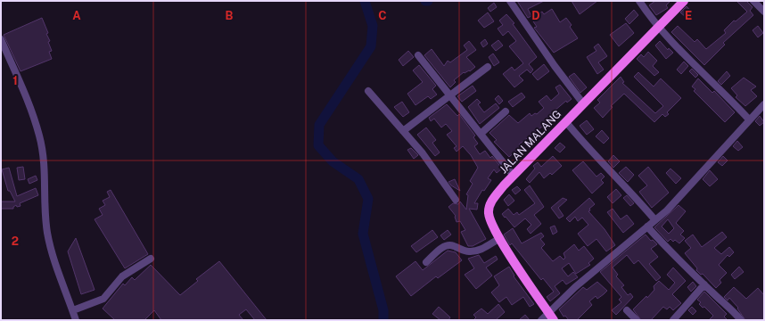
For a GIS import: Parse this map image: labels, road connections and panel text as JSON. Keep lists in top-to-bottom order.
{
  "streets": {
    "main road": ["JALAN MALANG"]
  },
  "grid": {
    "columns": [
      "A",
      "B",
      "C",
      "D",
      "E"
    ],
    "rows": ["1", "2"]
  }
}
